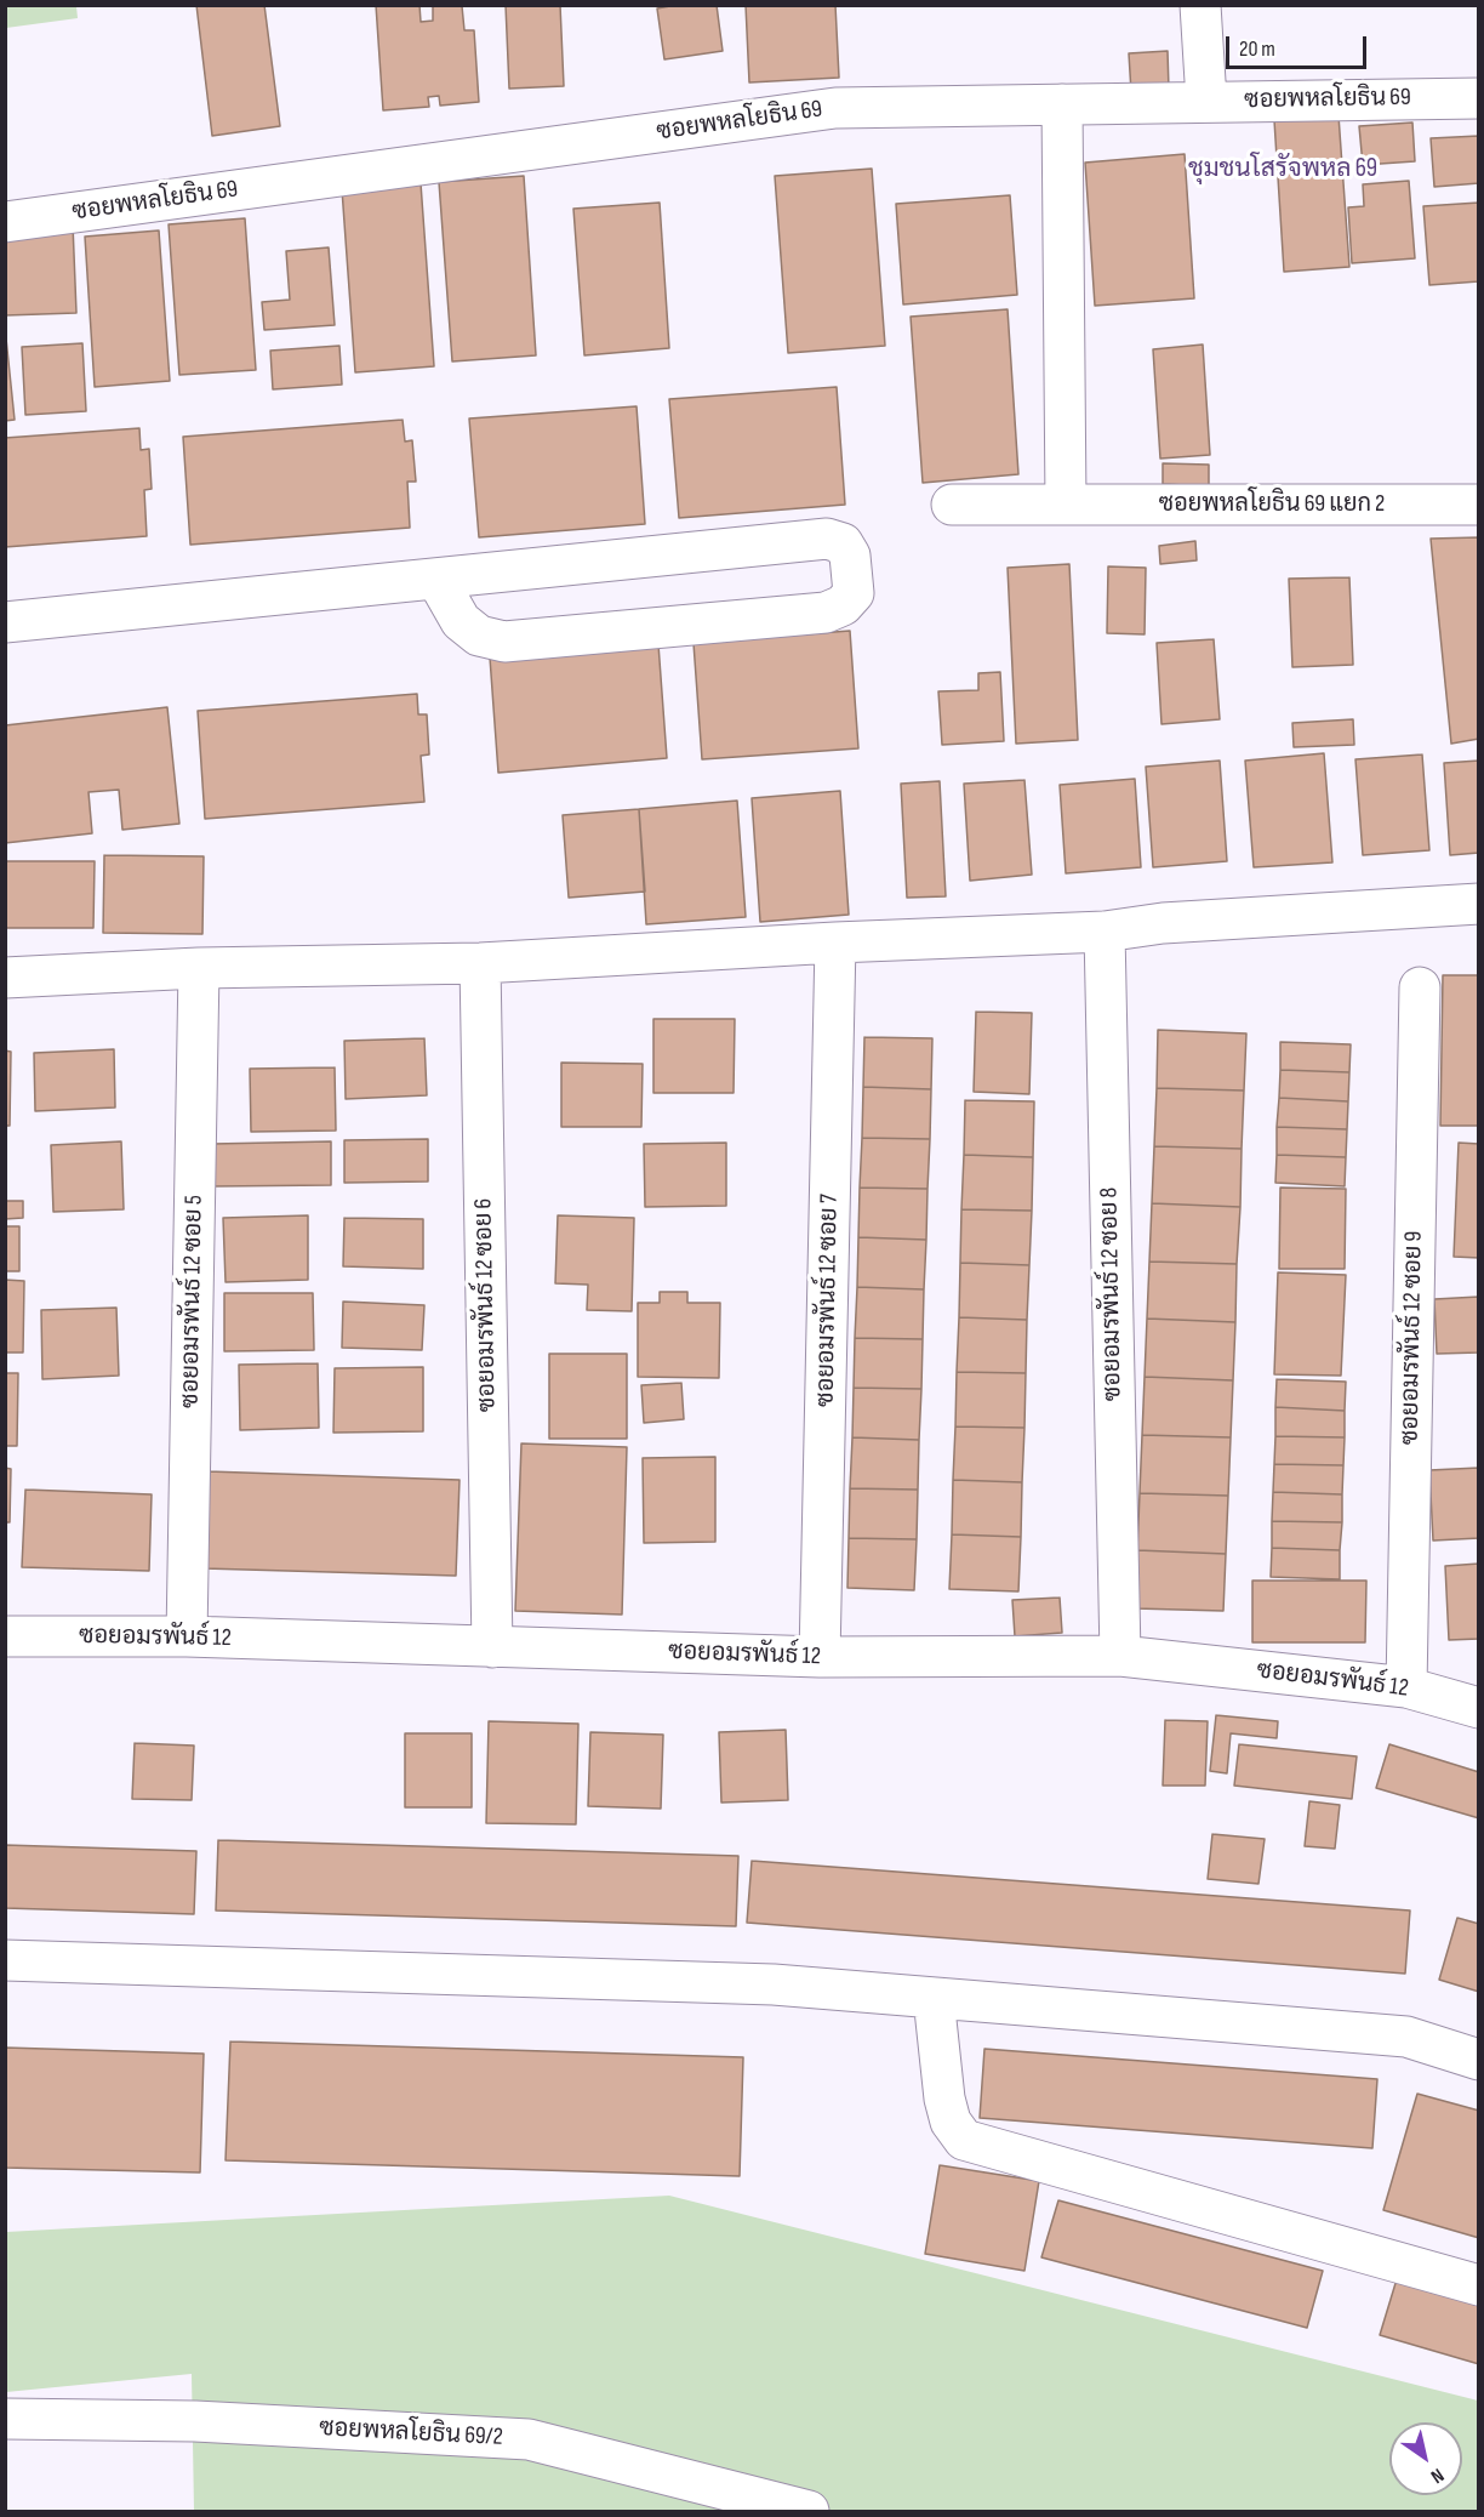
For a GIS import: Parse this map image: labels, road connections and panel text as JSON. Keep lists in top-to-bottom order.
{
  "streets": {
    "street": [
      "ซอยพหลโยธิน 69",
      "ซอยพหลโยธิน 69 แยก 2",
      "ซอยอมรพันธ์ 12 ซอย 8",
      "ซอยอมรพันธ์ 12 ซอย 7",
      "ซอยอมรพันธ์ 12 ซอย 5",
      "ซอยอมรพันธ์ 12 ซอย 6",
      "ซอยอมรพันธ์ 12 ซอย 9",
      "ซอยอมรพันธ์ 12",
      "ซอยพหลโยธิน 69/2"
    ]
  },
  "crossings": [
    ["ซอยอมรพันธ์ 12 ซอย 8", "ซอยอมรพันธ์ 12"],
    ["ซอยอมรพันธ์ 12 ซอย 7", "ซอยอมรพันธ์ 12"],
    ["ซอยอมรพันธ์ 12 ซอย 5", "ซอยอมรพันธ์ 12"],
    ["ซอยอมรพันธ์ 12 ซอย 6", "ซอยอมรพันธ์ 12"],
    ["ซอยอมรพันธ์ 12 ซอย 9", "ซอยอมรพันธ์ 12"]
  ],
  "districts": ["ชุมชนโสรัจพหล 69"],
  "scale_bar": "20 m",
  "north": "bottom right"
}
